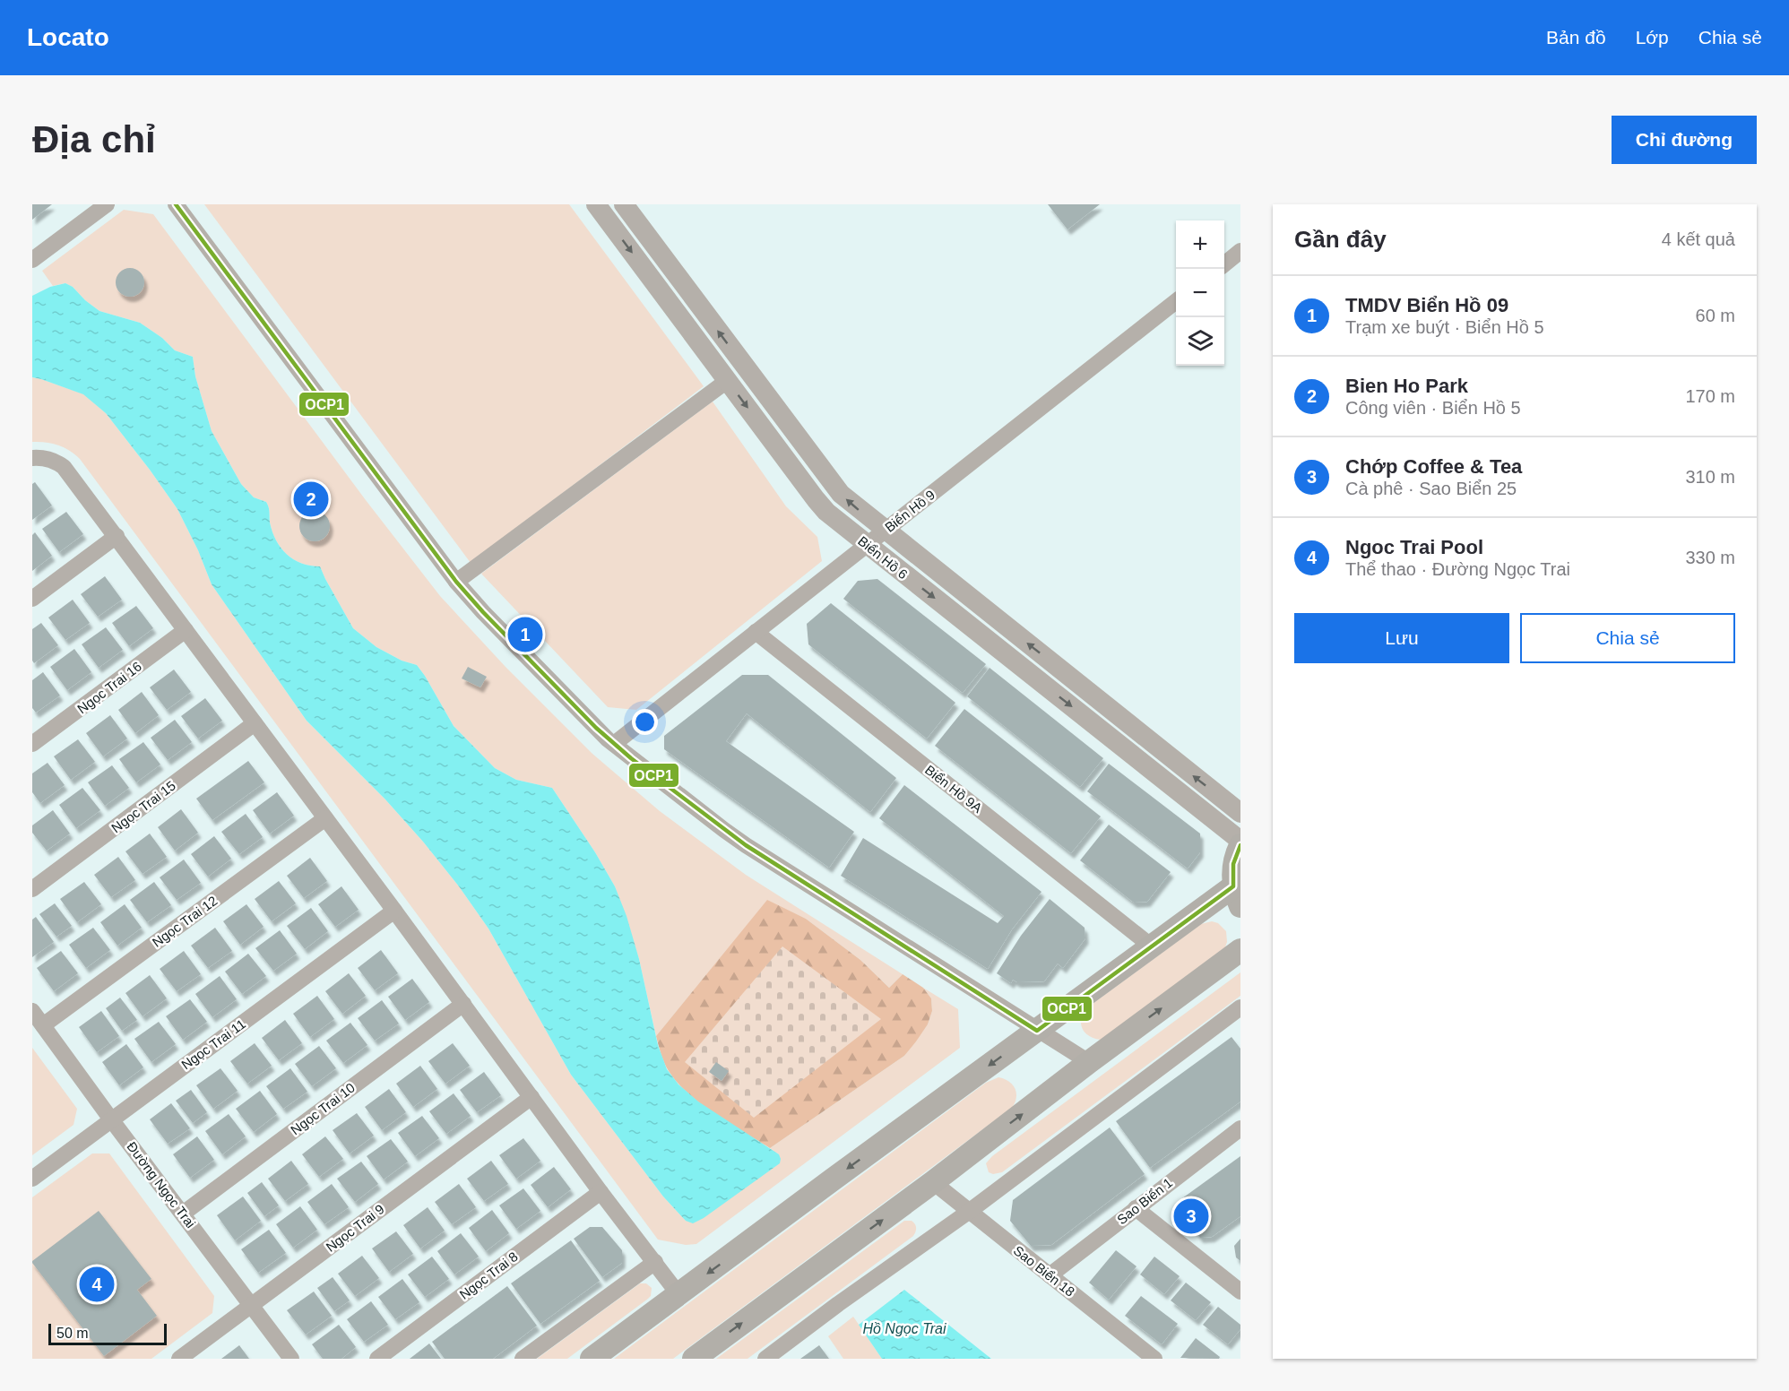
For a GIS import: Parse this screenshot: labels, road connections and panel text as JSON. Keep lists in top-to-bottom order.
{
  "streets": {
    "street": [
      "Biển Hồ 9",
      "Biển Hồ 6",
      "Ngọc Trai 16",
      "Biển Hồ 9A",
      "Ngọc Trai 15",
      "Ngọc Trai 12",
      "Ngọc Trai 11",
      "Ngọc Trai 10",
      "Đường Ngọc Trai",
      "Sao Biển 1",
      "Ngọc Trai 9",
      "Sao Biển 18",
      "Ngọc Trai 8"
    ]
  },
  "crossings": [
    ["Biển Hồ 9", "Biển Hồ 6"],
    ["Biển Hồ 9", "Biển Hồ 9A"],
    ["Ngọc Trai 12", "Đường Ngọc Trai"],
    ["Ngọc Trai 11", "Đường Ngọc Trai"],
    ["Ngọc Trai 10", "Đường Ngọc Trai"],
    ["Đường Ngọc Trai", "Ngọc Trai 9"],
    ["Sao Biển 1", "Sao Biển 18"]
  ],
  "water": ["Hồ Ngọc Trai"],
  "lines": ["transit line OCP1"],
  "scale_bar": "50 m",
  "page": {
    "header": "Locato",
    "nav": ["Bản đồ", "Lớp", "Chia sẻ"],
    "buttons": [
      "Chỉ đường",
      ["Lưu", "Chia sẻ"]
    ],
    "title": "Địa chỉ",
    "heading": ["Gần đây", "4 kết quả"],
    "map_buttons": ["+", "−"],
    "list": [
      {
        "mark": "1",
        "name": "TMDV Biển Hồ 09",
        "note": "Trạm xe buýt · Biển Hồ 5",
        "value": "60 m"
      },
      {
        "mark": "2",
        "name": "Bien Ho Park",
        "note": "Công viên · Biển Hồ 5",
        "value": "170 m"
      },
      {
        "mark": "3",
        "name": "Chớp Coffee & Tea",
        "note": "Cà phê · Sao Biển 25",
        "value": "310 m"
      },
      {
        "mark": "4",
        "name": "Ngoc Trai Pool",
        "note": "Thể thao · Đường Ngọc Trai",
        "value": "330 m"
      }
    ],
    "pins": [
      "2",
      "1",
      "3",
      "4"
    ],
    "scale": "50 m"
  }
}
